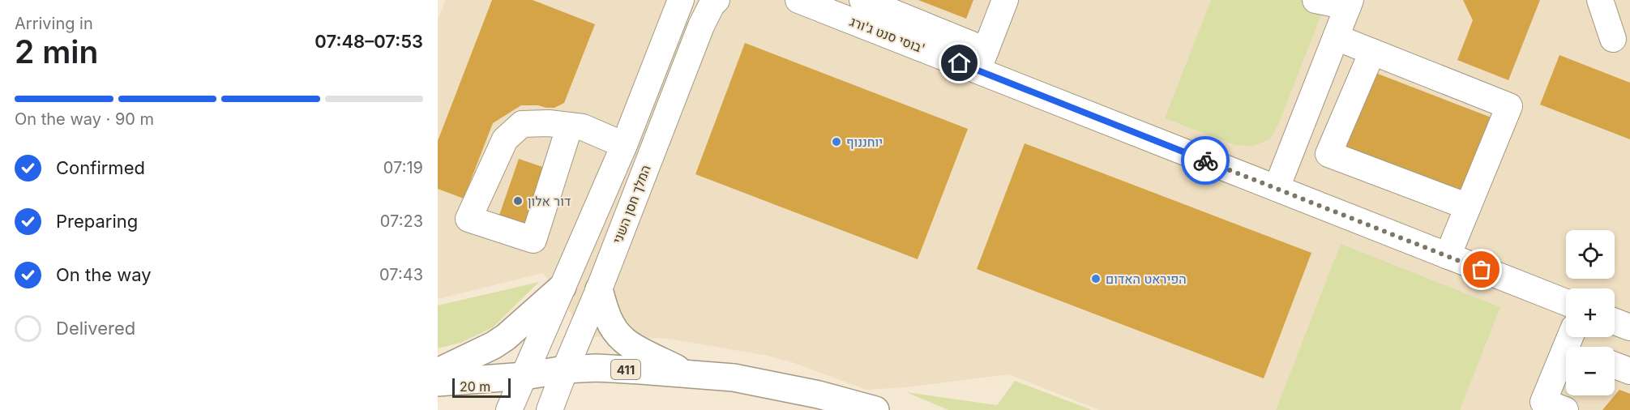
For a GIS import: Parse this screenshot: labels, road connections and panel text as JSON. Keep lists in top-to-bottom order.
{
  "streets": {
    "main road": ["411"],
    "street": ["בוסי סנט ג'ורג'", "המלך חסן השני"]
  },
  "crossings": [
    ["המלך חסן השני", "411"]
  ],
  "places": ["יוחננוף", "דור אלון", "הפיראט האדום"],
  "scale_bar": "20 m",
  "page": {
    "heading": ["2 min", "Arriving in", "07:48–07:53"],
    "bar": "On the way · 90 m",
    "list": [
      ["Confirmed", "07:19"],
      ["Preparing", "07:23"],
      ["On the way", "07:43"],
      "Delivered"
    ],
    "map_buttons": ["+", "−"],
    "scale": "20 m"
  }
}
